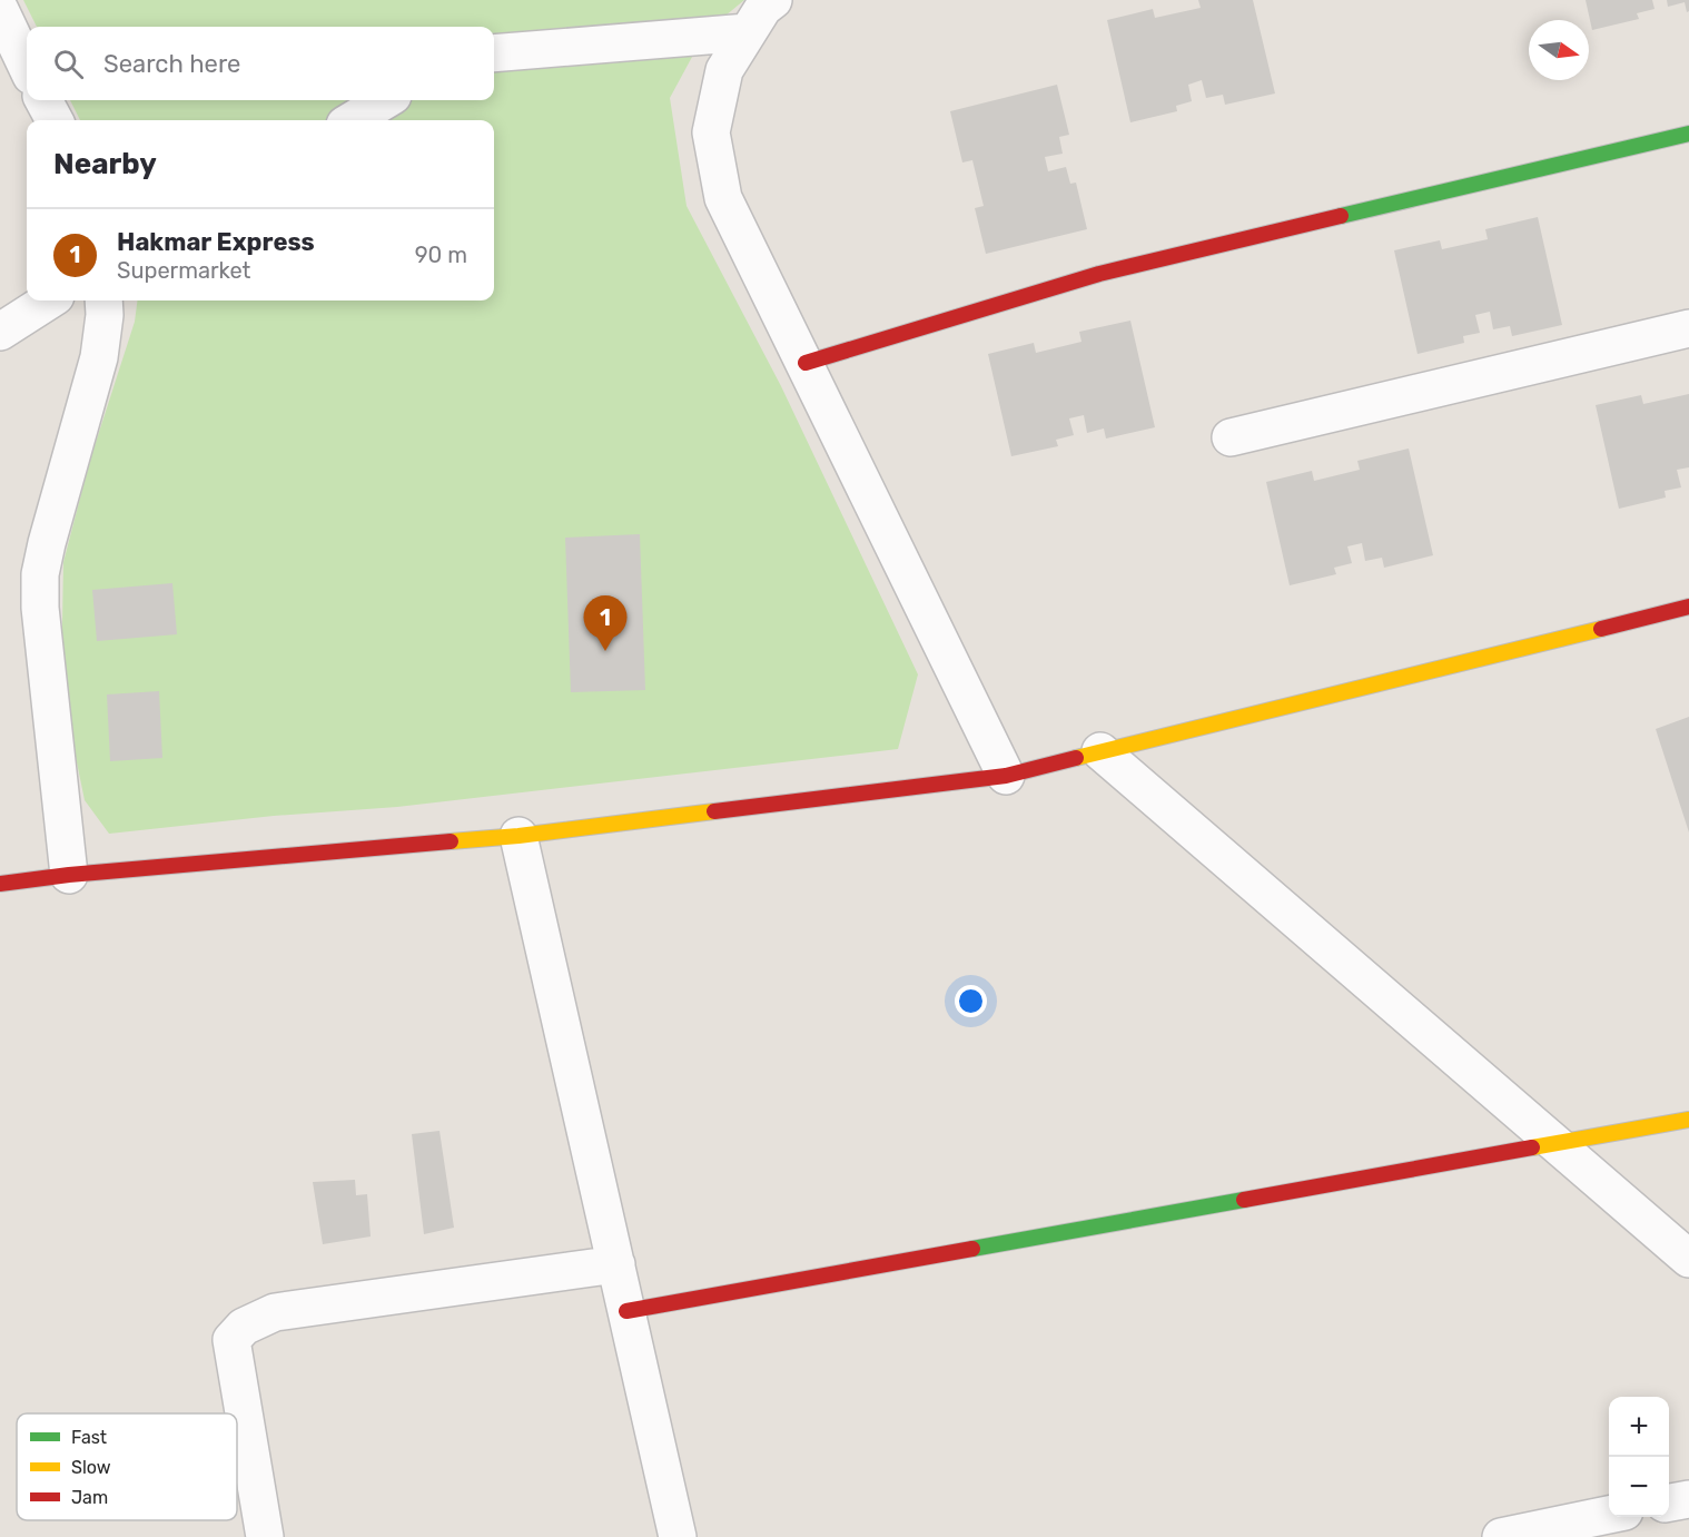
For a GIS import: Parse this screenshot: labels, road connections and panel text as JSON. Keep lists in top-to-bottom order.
{
  "legend": ["Fast", "Slow", "Jam"],
  "north": "right",
  "page": {
    "search": "Search here",
    "heading": "Nearby",
    "list": [
      {
        "mark": "1",
        "name": "Hakmar Express",
        "note": "Supermarket",
        "value": "90 m"
      }
    ],
    "pins": "1",
    "map_buttons": ["+", "−"]
  }
}
